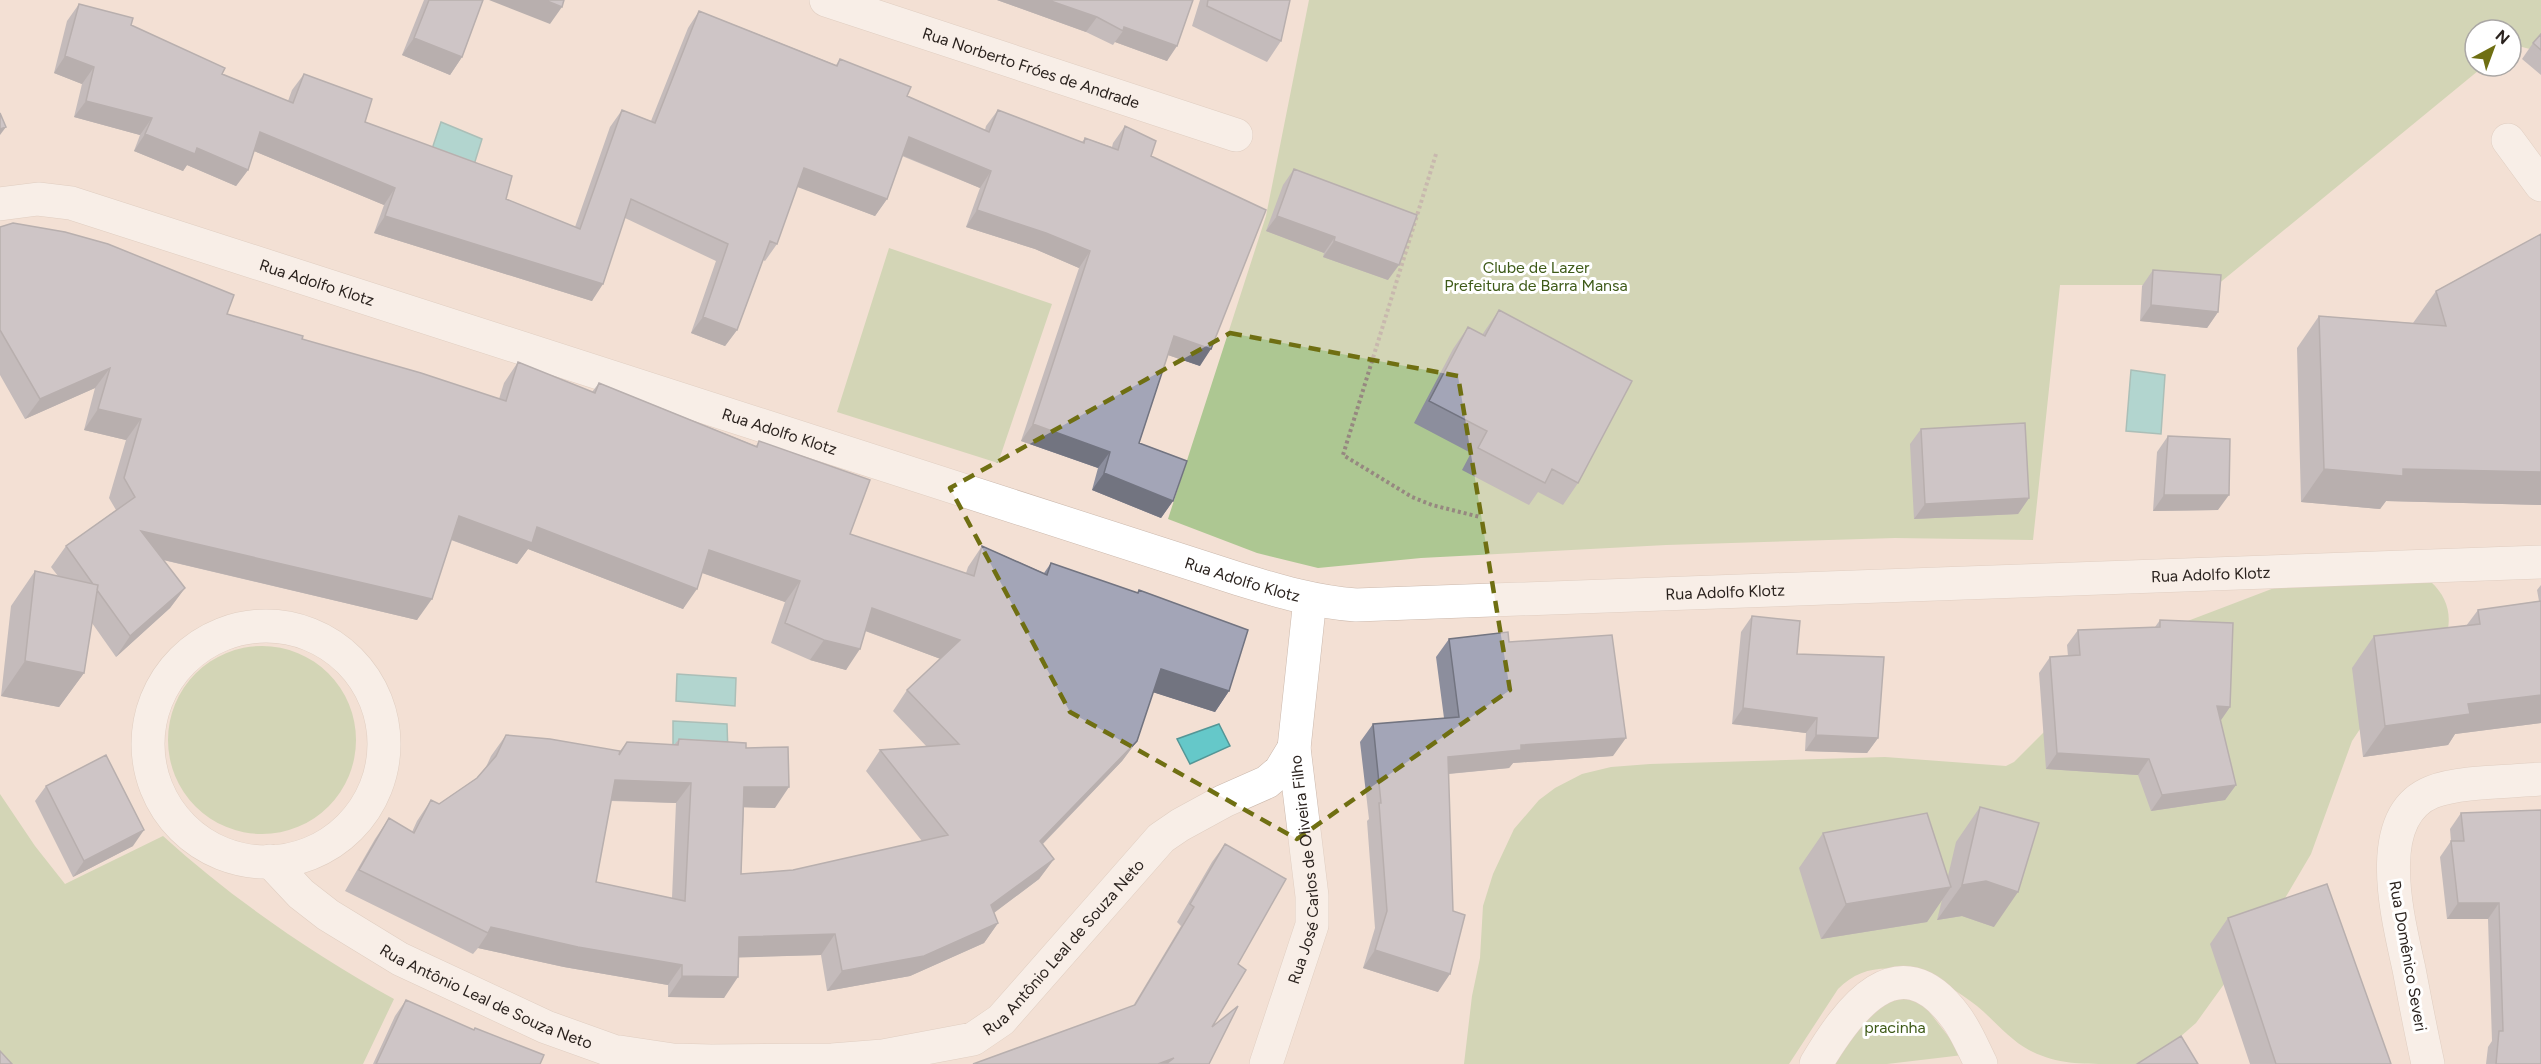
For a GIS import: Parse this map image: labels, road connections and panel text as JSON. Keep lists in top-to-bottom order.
{
  "streets": {
    "street": [
      "Rua Norberto Fróes de Andrade",
      "Rua Adolfo Klotz",
      "Rua José Carlos de Oliveira Filho",
      "Rua Antônio Leal de Souza Neto",
      "Rua Domênico Severi"
    ]
  },
  "crossings": [
    ["Rua Adolfo Klotz", "Rua José Carlos de Oliveira Filho"],
    ["Rua José Carlos de Oliveira Filho", "Rua Antônio Leal de Souza Neto"]
  ],
  "parks": ["Clube de Lazer Prefeitura de Barra Mansa", "pracinha"],
  "north": "top right"
}
